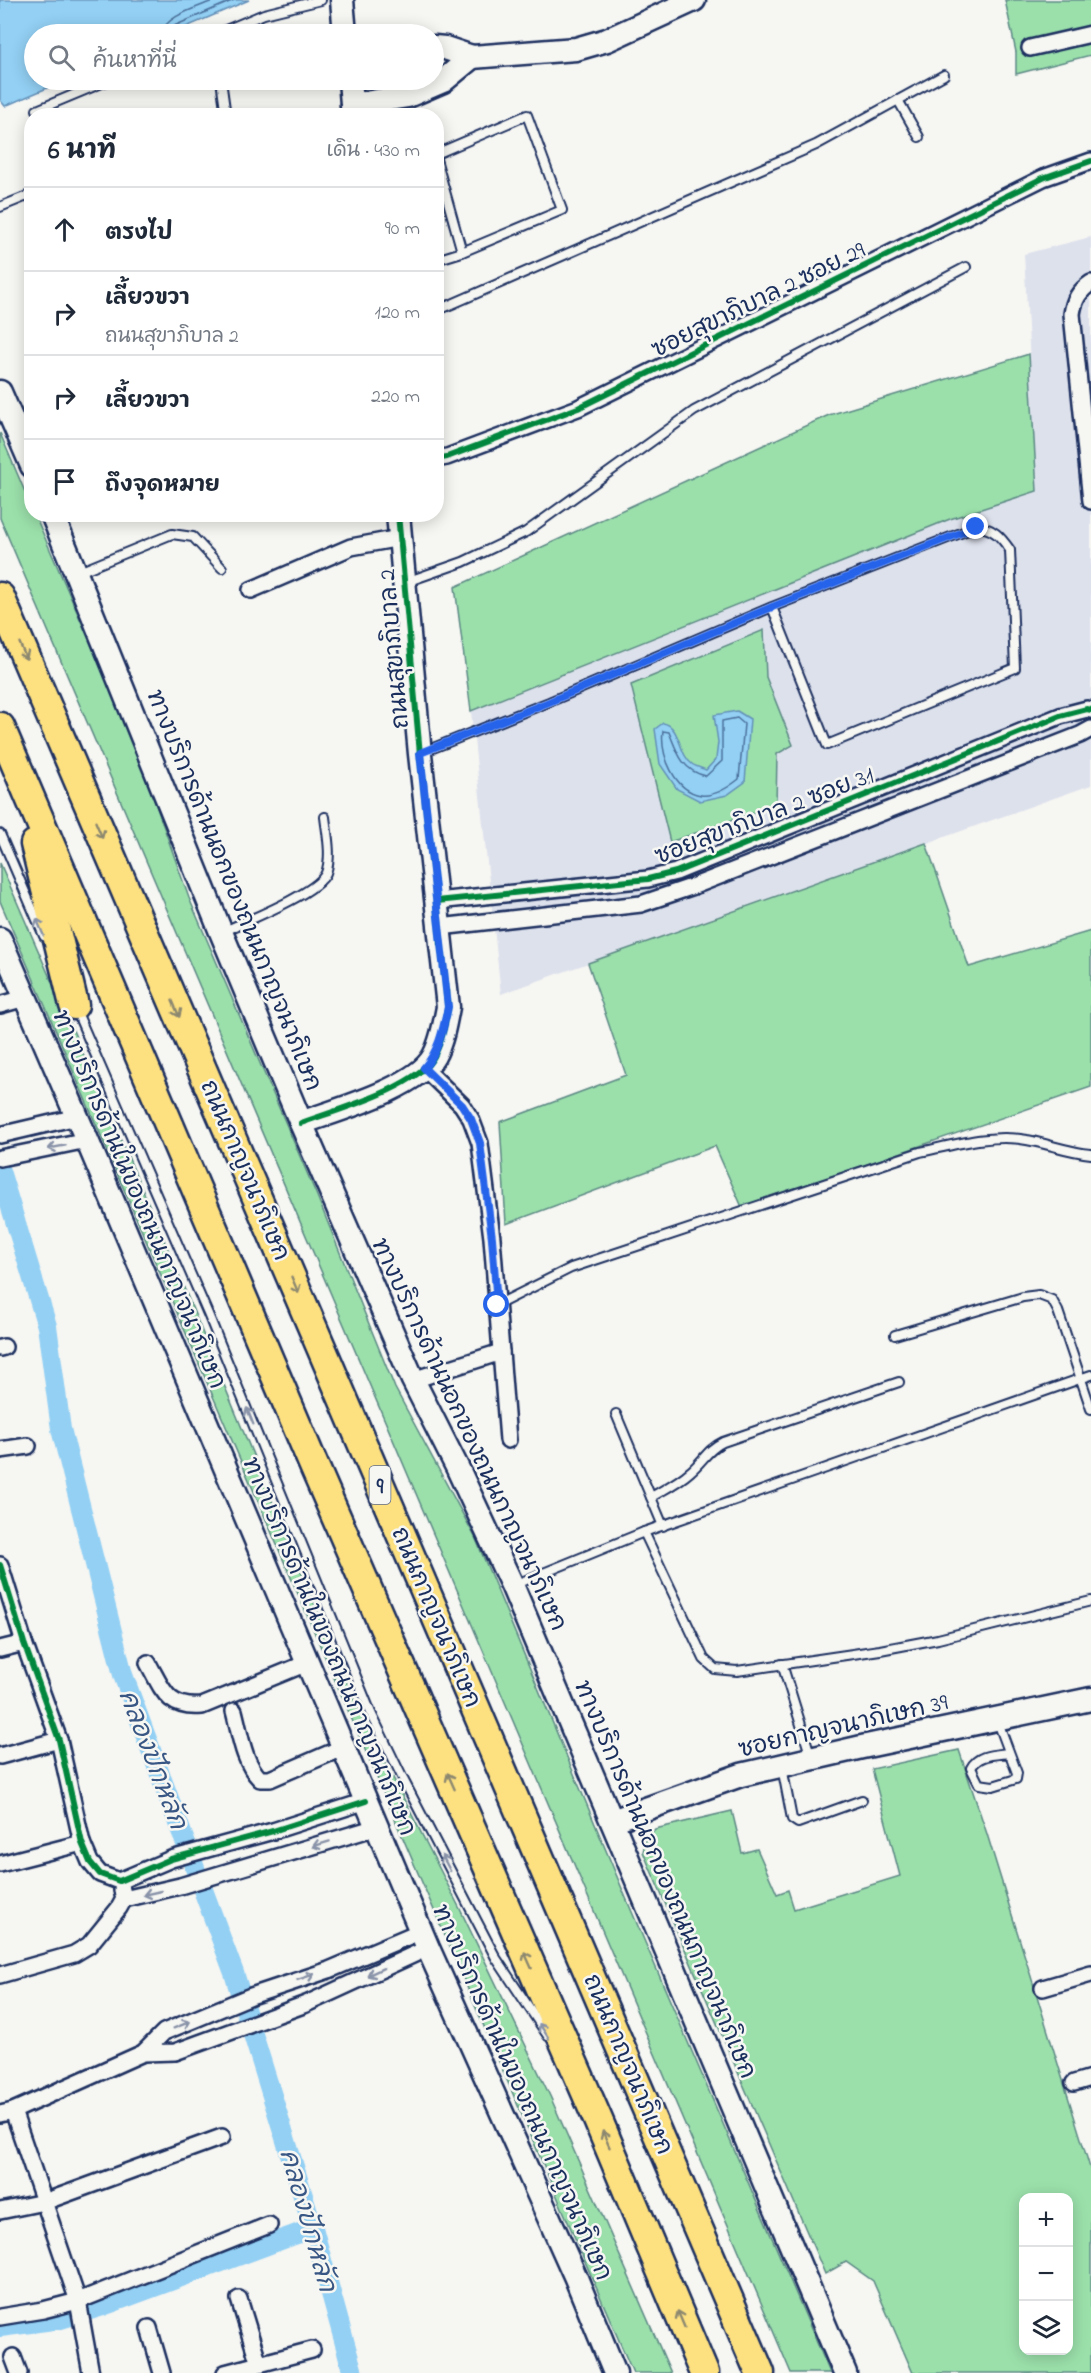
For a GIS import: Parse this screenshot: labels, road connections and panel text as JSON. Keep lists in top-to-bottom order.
{
  "streets": {
    "highway": ["ถนนกาญจนาภิเษก", "9"],
    "main road": [
      "ถนนสุขาภิบาล 2",
      "ทางบริการด้านนอกของถนนกาญจนาภิเษก",
      "ทางบริการด้านในของถนนกาญจนาภิเษก",
      "ซอยกาญจนาภิเษก 39"
    ],
    "street": ["ซอยสุขาภิบาล 2 ซอย 29", "ซอยสุขาภิบาล 2 ซอย 31"]
  },
  "crossings": [
    ["ถนนสุขาภิบาล 2", "ซอยสุขาภิบาล 2 ซอย 31"],
    ["ถนนสุขาภิบาล 2", "ทางบริการด้านนอกของถนนกาญจนาภิเษก"],
    ["ทางบริการด้านนอกของถนนกาญจนาภิเษก", "ซอยกาญจนาภิเษก 39"]
  ],
  "water": ["คลองปักหลัก"],
  "page": {
    "search": "ค้นหาที่นี่",
    "heading": ["6 นาที", "เดิน · 430 m"],
    "list": [
      ["ตรงไป", "90 m"],
      ["เลี้ยวขวา", "ถนนสุขาภิบาล 2", "120 m"],
      ["เลี้ยวขวา", "220 m"],
      "ถึงจุดหมาย"
    ],
    "map_buttons": ["+", "−"]
  }
}
